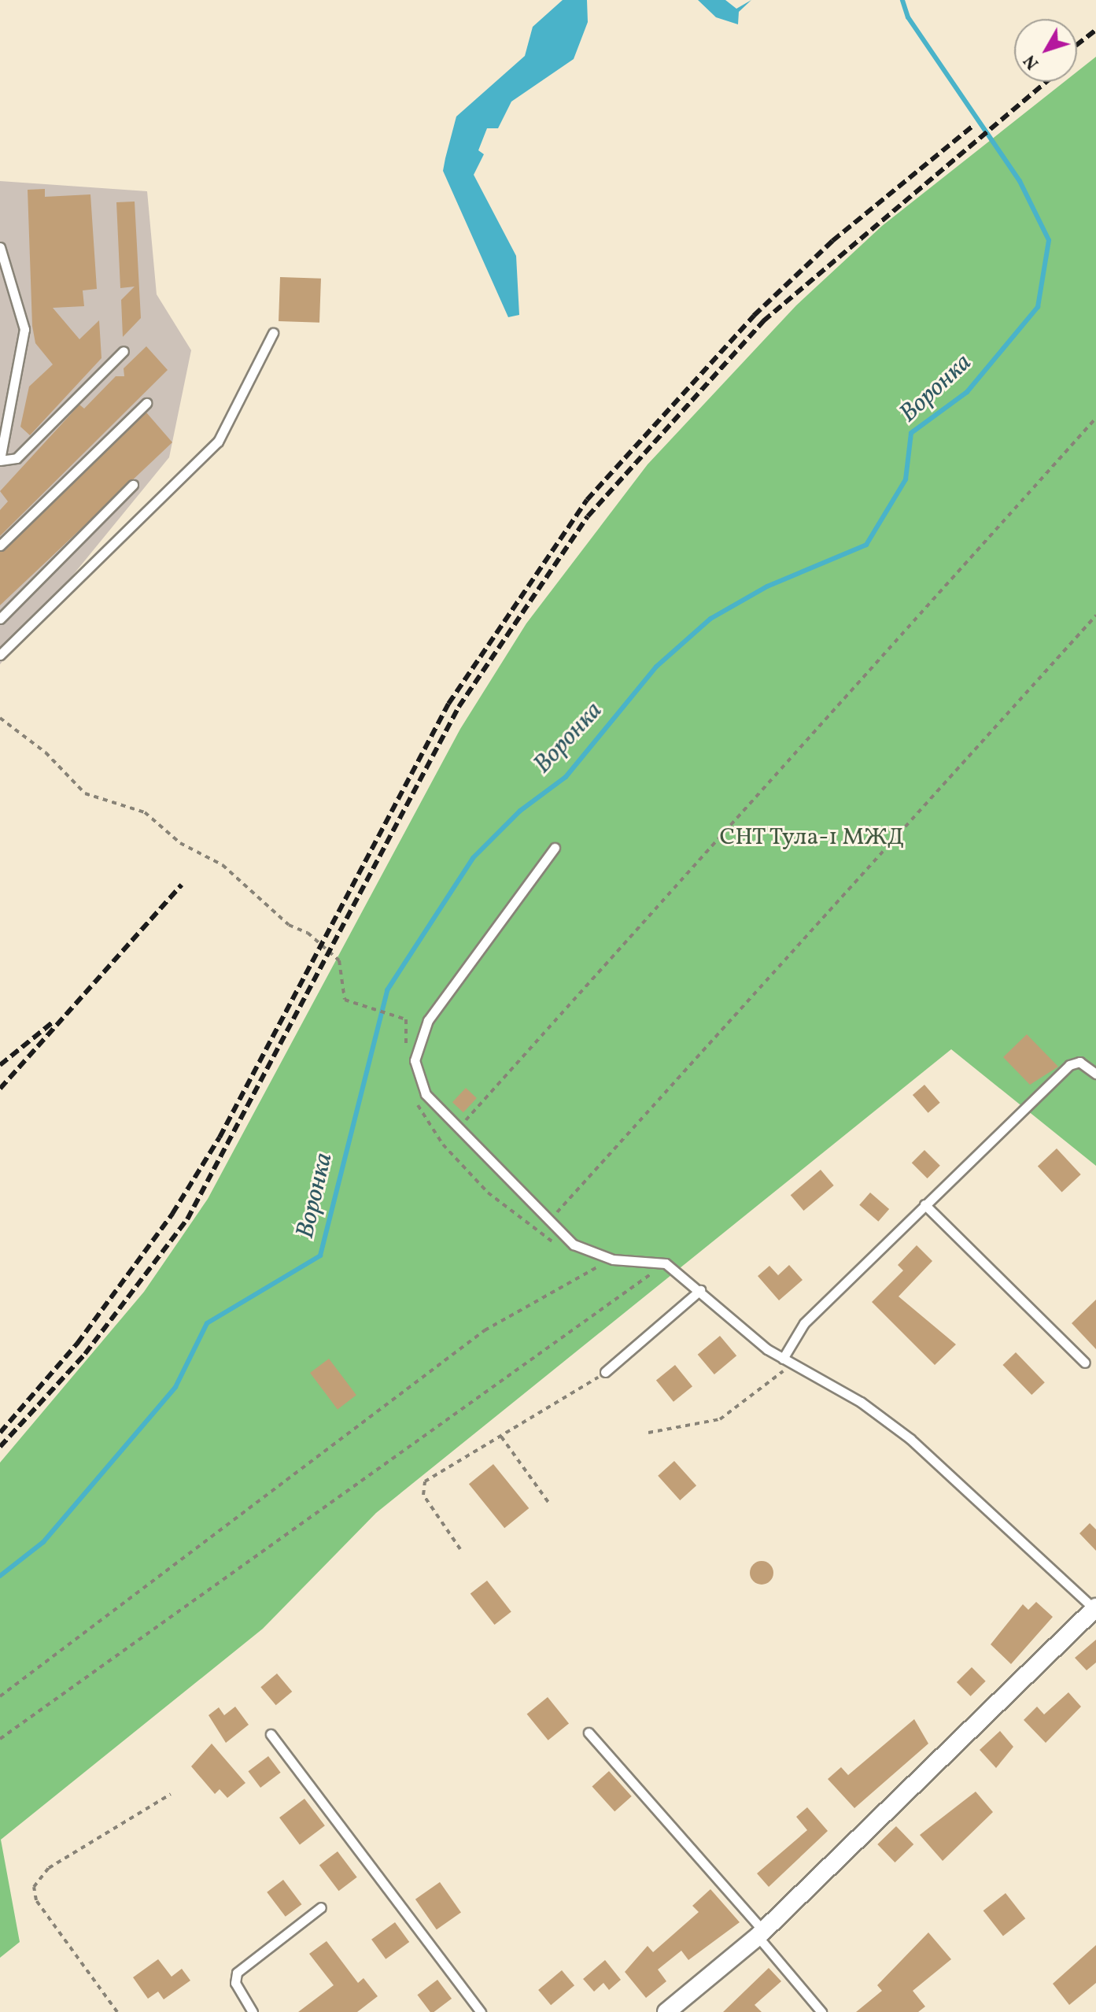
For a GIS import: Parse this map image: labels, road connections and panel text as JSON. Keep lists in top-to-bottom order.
{
  "water": ["Воронка"],
  "parks": ["СНТ Тула-1 МЖД"],
  "north": "bottom left"
}
